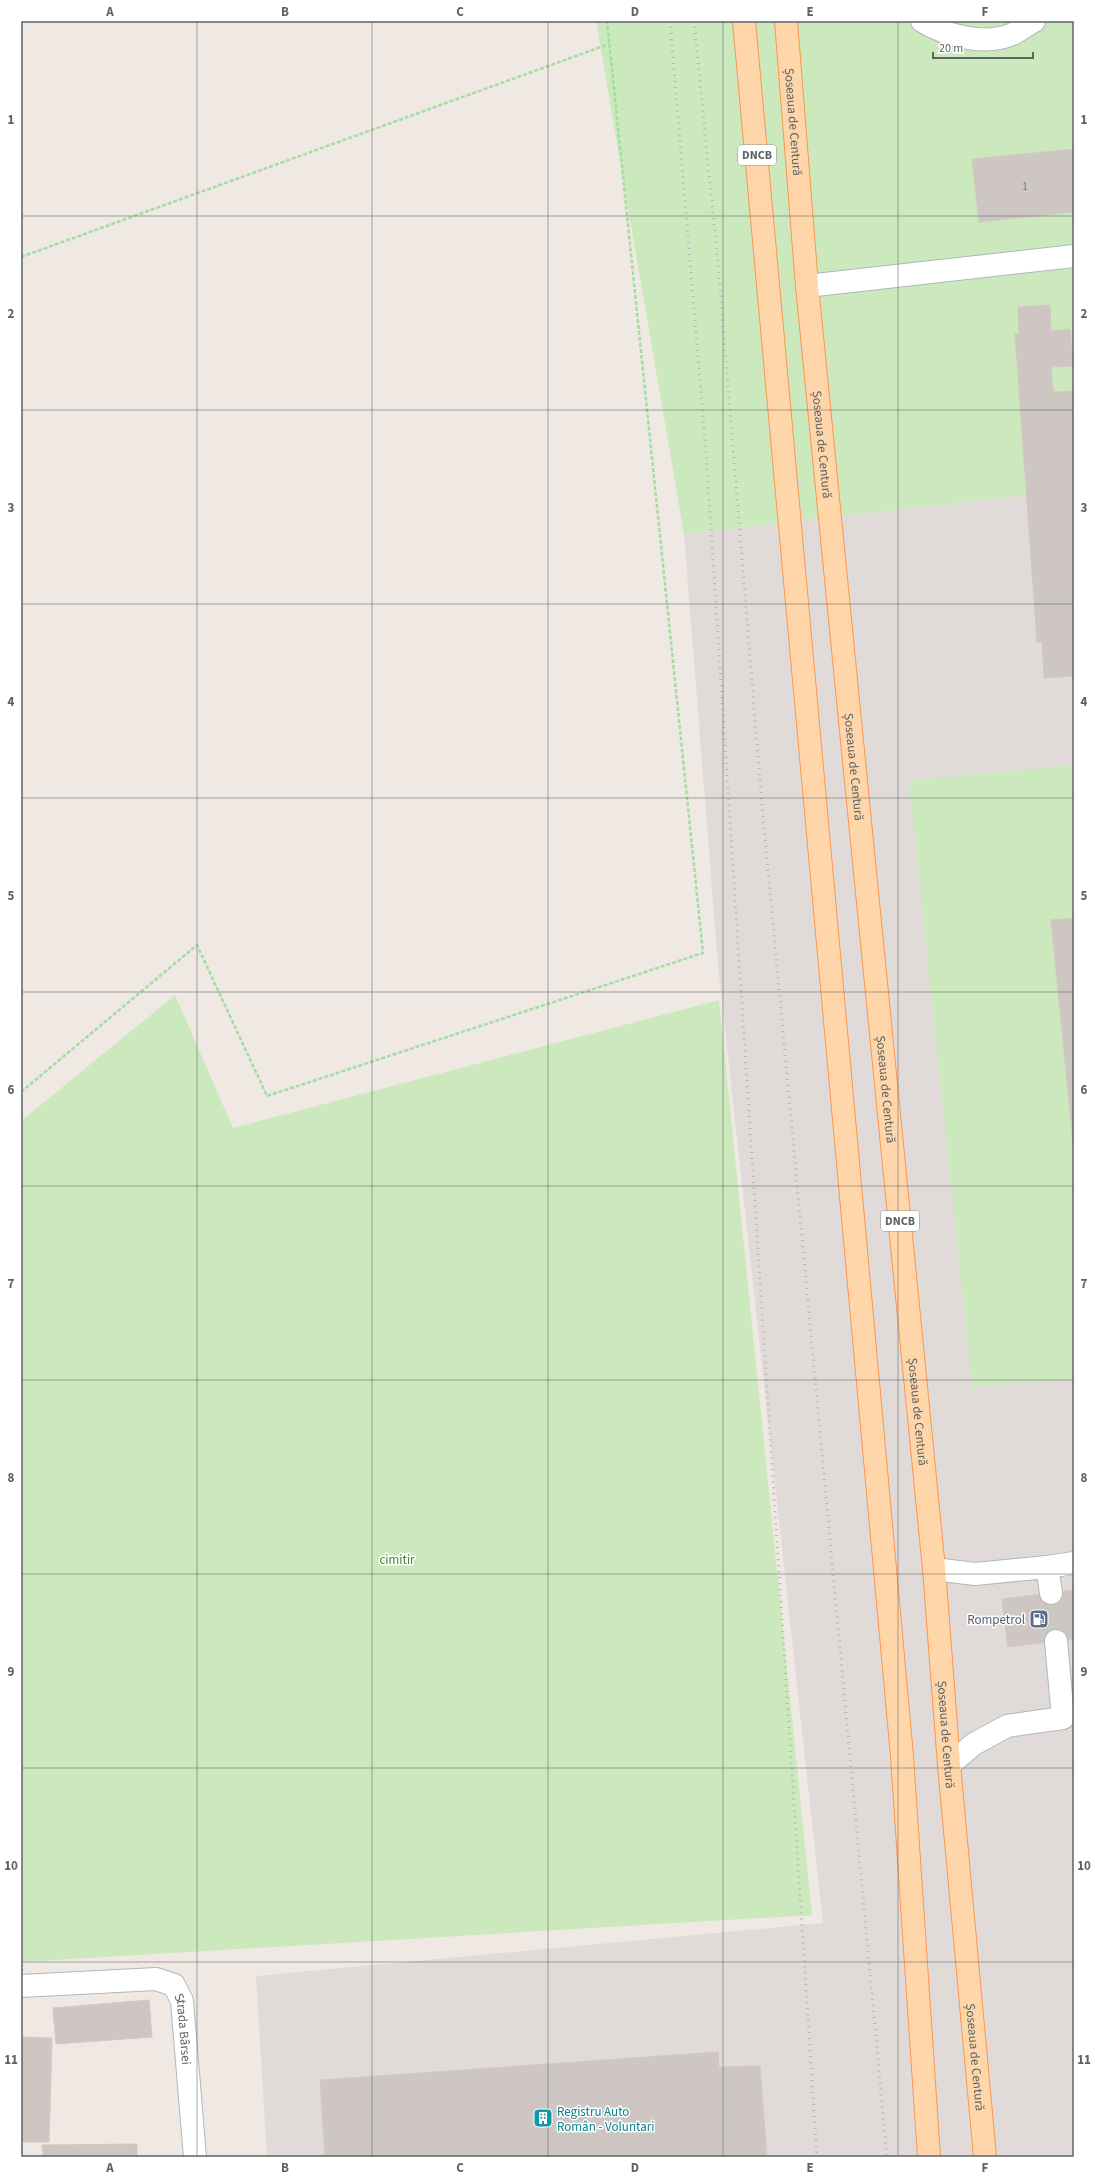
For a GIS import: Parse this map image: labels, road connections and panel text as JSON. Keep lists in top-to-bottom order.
{
  "streets": {
    "main road": ["Șoseaua de Centură", "DNCB"],
    "street": ["Strada Bârsei"]
  },
  "parks": ["cimitir"],
  "places": {
    "fuel station": ["Rompetrol"],
    "building": ["Registru Auto Român - Voluntari"]
  },
  "house_numbers": ["1"],
  "scale_bar": "20 m",
  "grid": {
    "columns": [
      "A",
      "B",
      "C",
      "D",
      "E",
      "F"
    ],
    "rows": [
      "1",
      "2",
      "3",
      "4",
      "5",
      "6",
      "7",
      "8",
      "9",
      "10",
      "11"
    ]
  }
}
